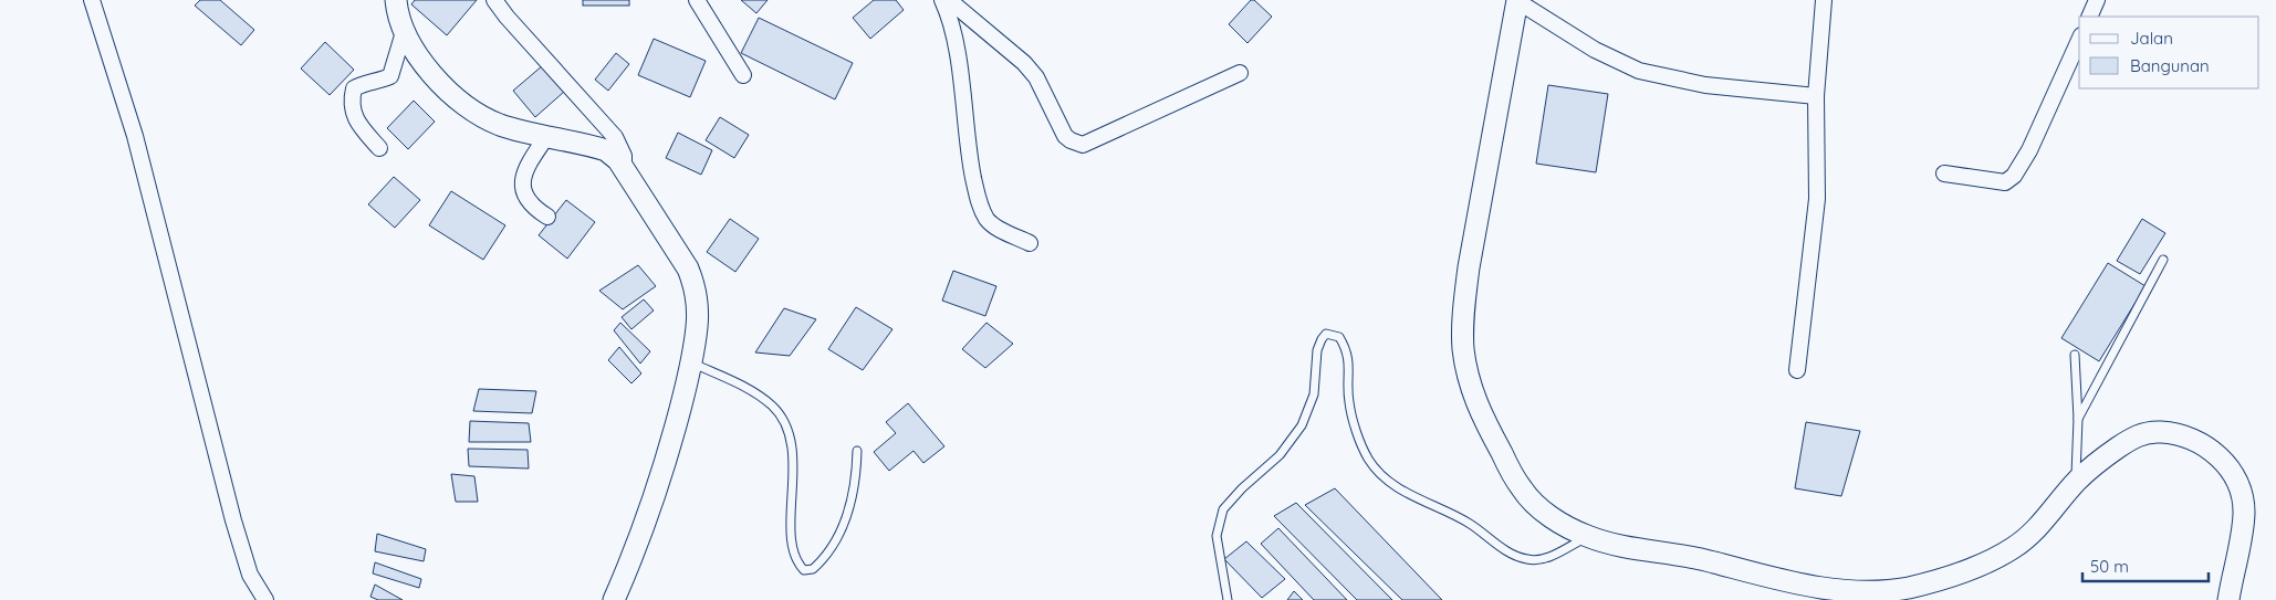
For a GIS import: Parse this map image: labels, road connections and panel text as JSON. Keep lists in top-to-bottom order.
{
  "legend": ["Jalan", "Bangunan"],
  "scale_bar": "50 m"
}
